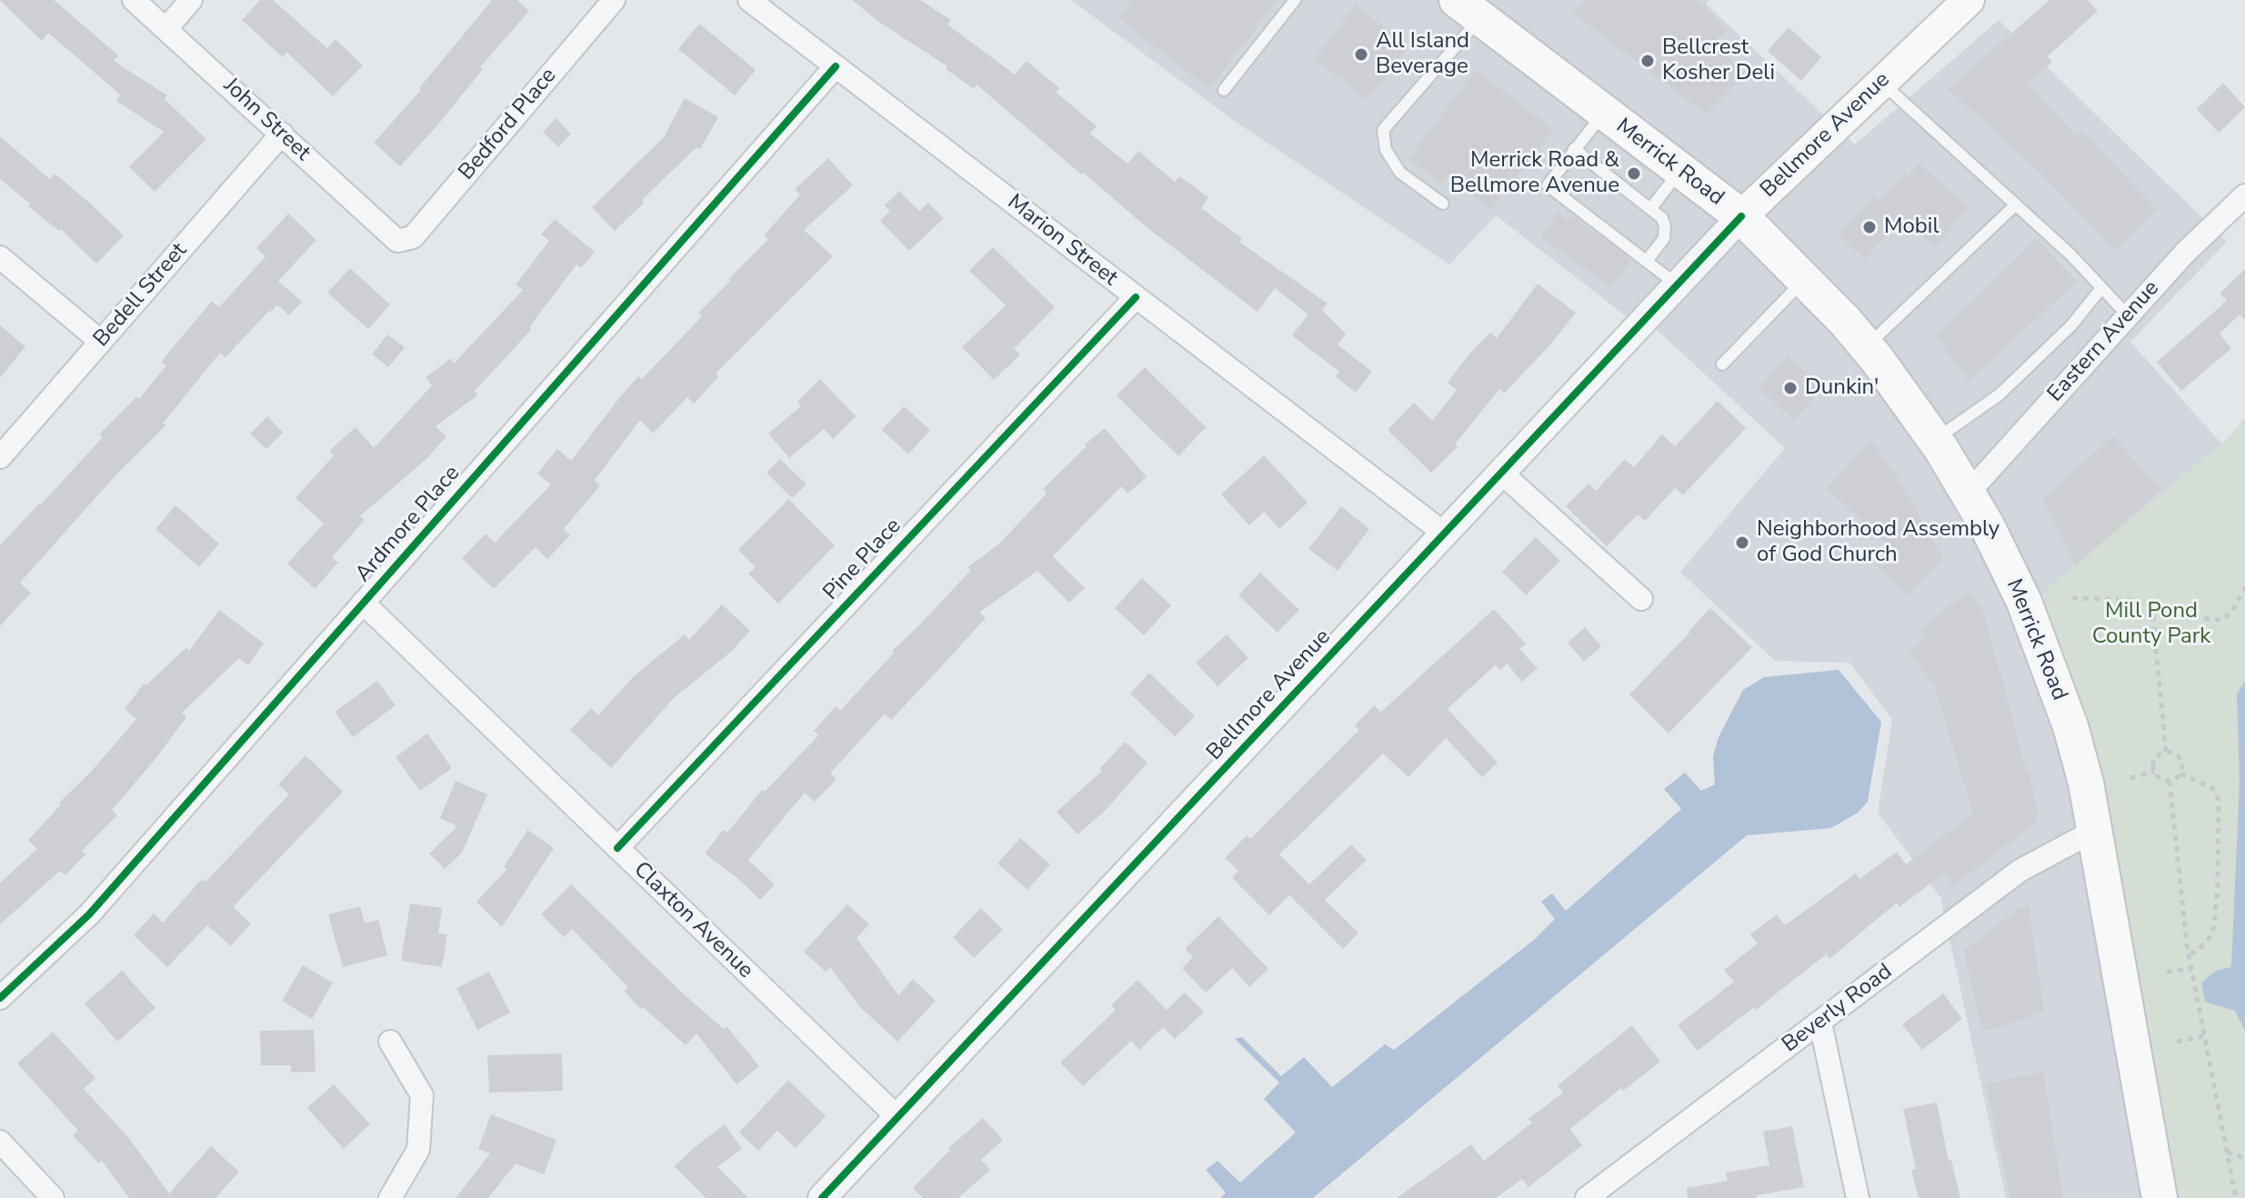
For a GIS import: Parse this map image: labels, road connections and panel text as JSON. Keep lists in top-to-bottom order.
{
  "streets": {
    "main road": ["Bellmore Avenue", "Merrick Road"],
    "street": [
      "John Street",
      "Bedford Place",
      "Marion Street",
      "Bedell Street",
      "Eastern Avenue",
      "Ardmore Place",
      "Pine Place",
      "Claxton Avenue",
      "Beverly Road"
    ]
  },
  "crossings": [
    ["John Street", "Bedford Place"],
    ["John Street", "Bedell Street"],
    ["Bellmore Avenue", "Merrick Road"],
    ["Bellmore Avenue", "Marion Street"],
    ["Bellmore Avenue", "Claxton Avenue"],
    ["Merrick Road", "Eastern Avenue"],
    ["Merrick Road", "Beverly Road"],
    ["Marion Street", "Ardmore Place"],
    ["Marion Street", "Pine Place"],
    ["Ardmore Place", "Claxton Avenue"],
    ["Pine Place", "Claxton Avenue"]
  ],
  "parks": ["Mill Pond County Park"],
  "places": [
    "All Island Beverage",
    "Bellcrest Kosher Deli",
    "Merrick Road & Bellmore Avenue",
    "Mobil",
    "Dunkin'",
    "Neighborhood Assembly of God Church"
  ]
}
